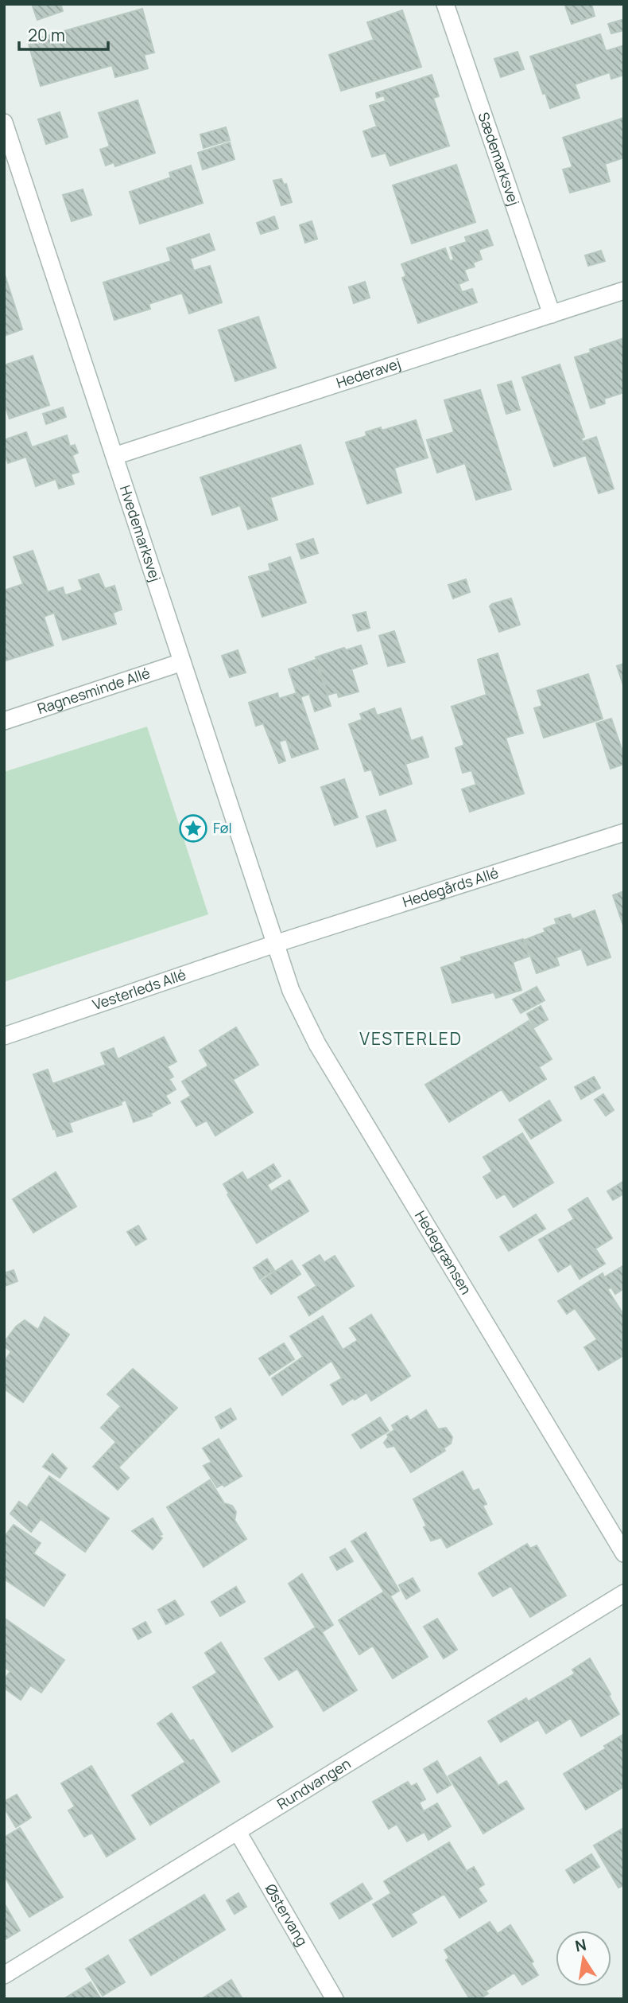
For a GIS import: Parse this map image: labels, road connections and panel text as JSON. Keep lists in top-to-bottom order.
{
  "streets": {
    "street": [
      "Sædemarksvej",
      "Hederavej",
      "Hvedemarksvej",
      "Ragnesminde Allé",
      "Hedegårds Allé",
      "Vesterleds Allé",
      "Hedegrænsen",
      "Rundvangen",
      "Østervang"
    ]
  },
  "crossings": [
    ["Sædemarksvej", "Hederavej"],
    ["Hederavej", "Hvedemarksvej"],
    ["Hvedemarksvej", "Ragnesminde Allé"],
    ["Hvedemarksvej", "Hedegårds Allé"],
    ["Hvedemarksvej", "Vesterleds Allé"],
    ["Hvedemarksvej", "Hedegrænsen"],
    ["Hedegårds Allé", "Vesterleds Allé"],
    ["Hedegårds Allé", "Hedegrænsen"],
    ["Vesterleds Allé", "Hedegrænsen"],
    ["Rundvangen", "Østervang"]
  ],
  "districts": ["VESTERLED"],
  "places": {
    "place": ["Føl"]
  },
  "scale_bar": "20 m",
  "north": "top"
}
